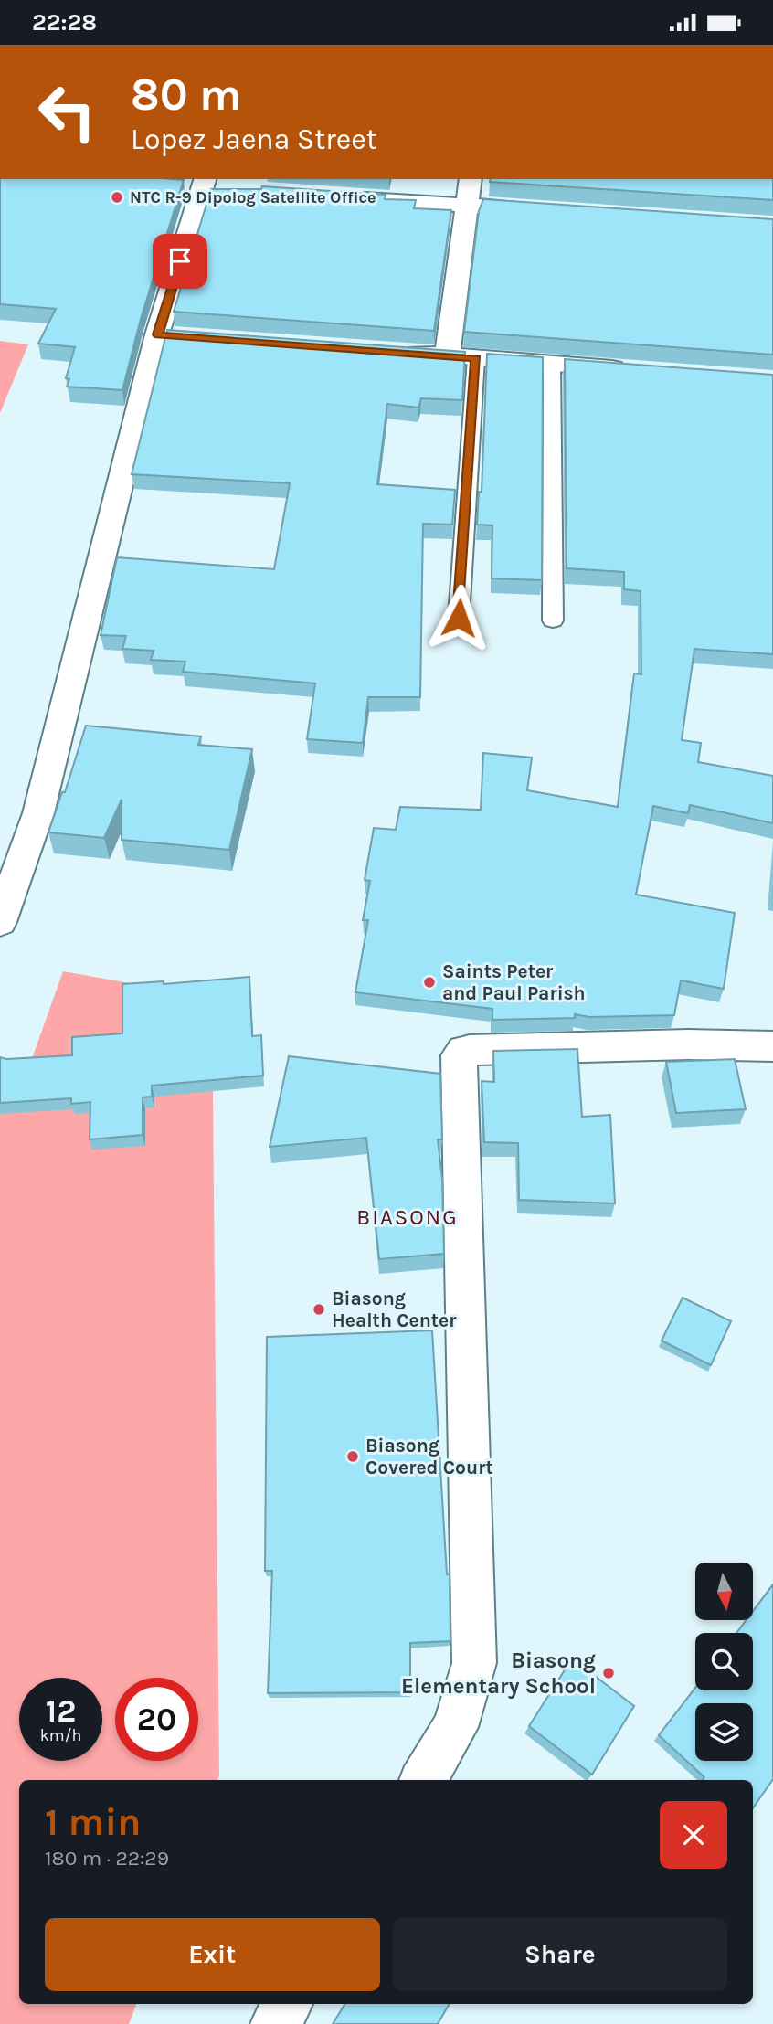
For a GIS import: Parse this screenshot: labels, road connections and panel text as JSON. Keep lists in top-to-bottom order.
{
  "districts": ["BIASONG"],
  "places": [
    "NTC R-9 Dipolog Satellite Office",
    "Saints Peter and Paul Parish",
    "Biasong Health Center",
    "Biasong Covered Court",
    "Biasong Elementary School"
  ],
  "north": "bottom",
  "page": {
    "status": "22:28",
    "turn": ["80 m", "Lopez Jaena Street"],
    "speed": "12 km/h",
    "limit": "20",
    "heading": ["1 min", "180 m · 22:29"],
    "buttons": ["Exit", "Share"]
  }
}
